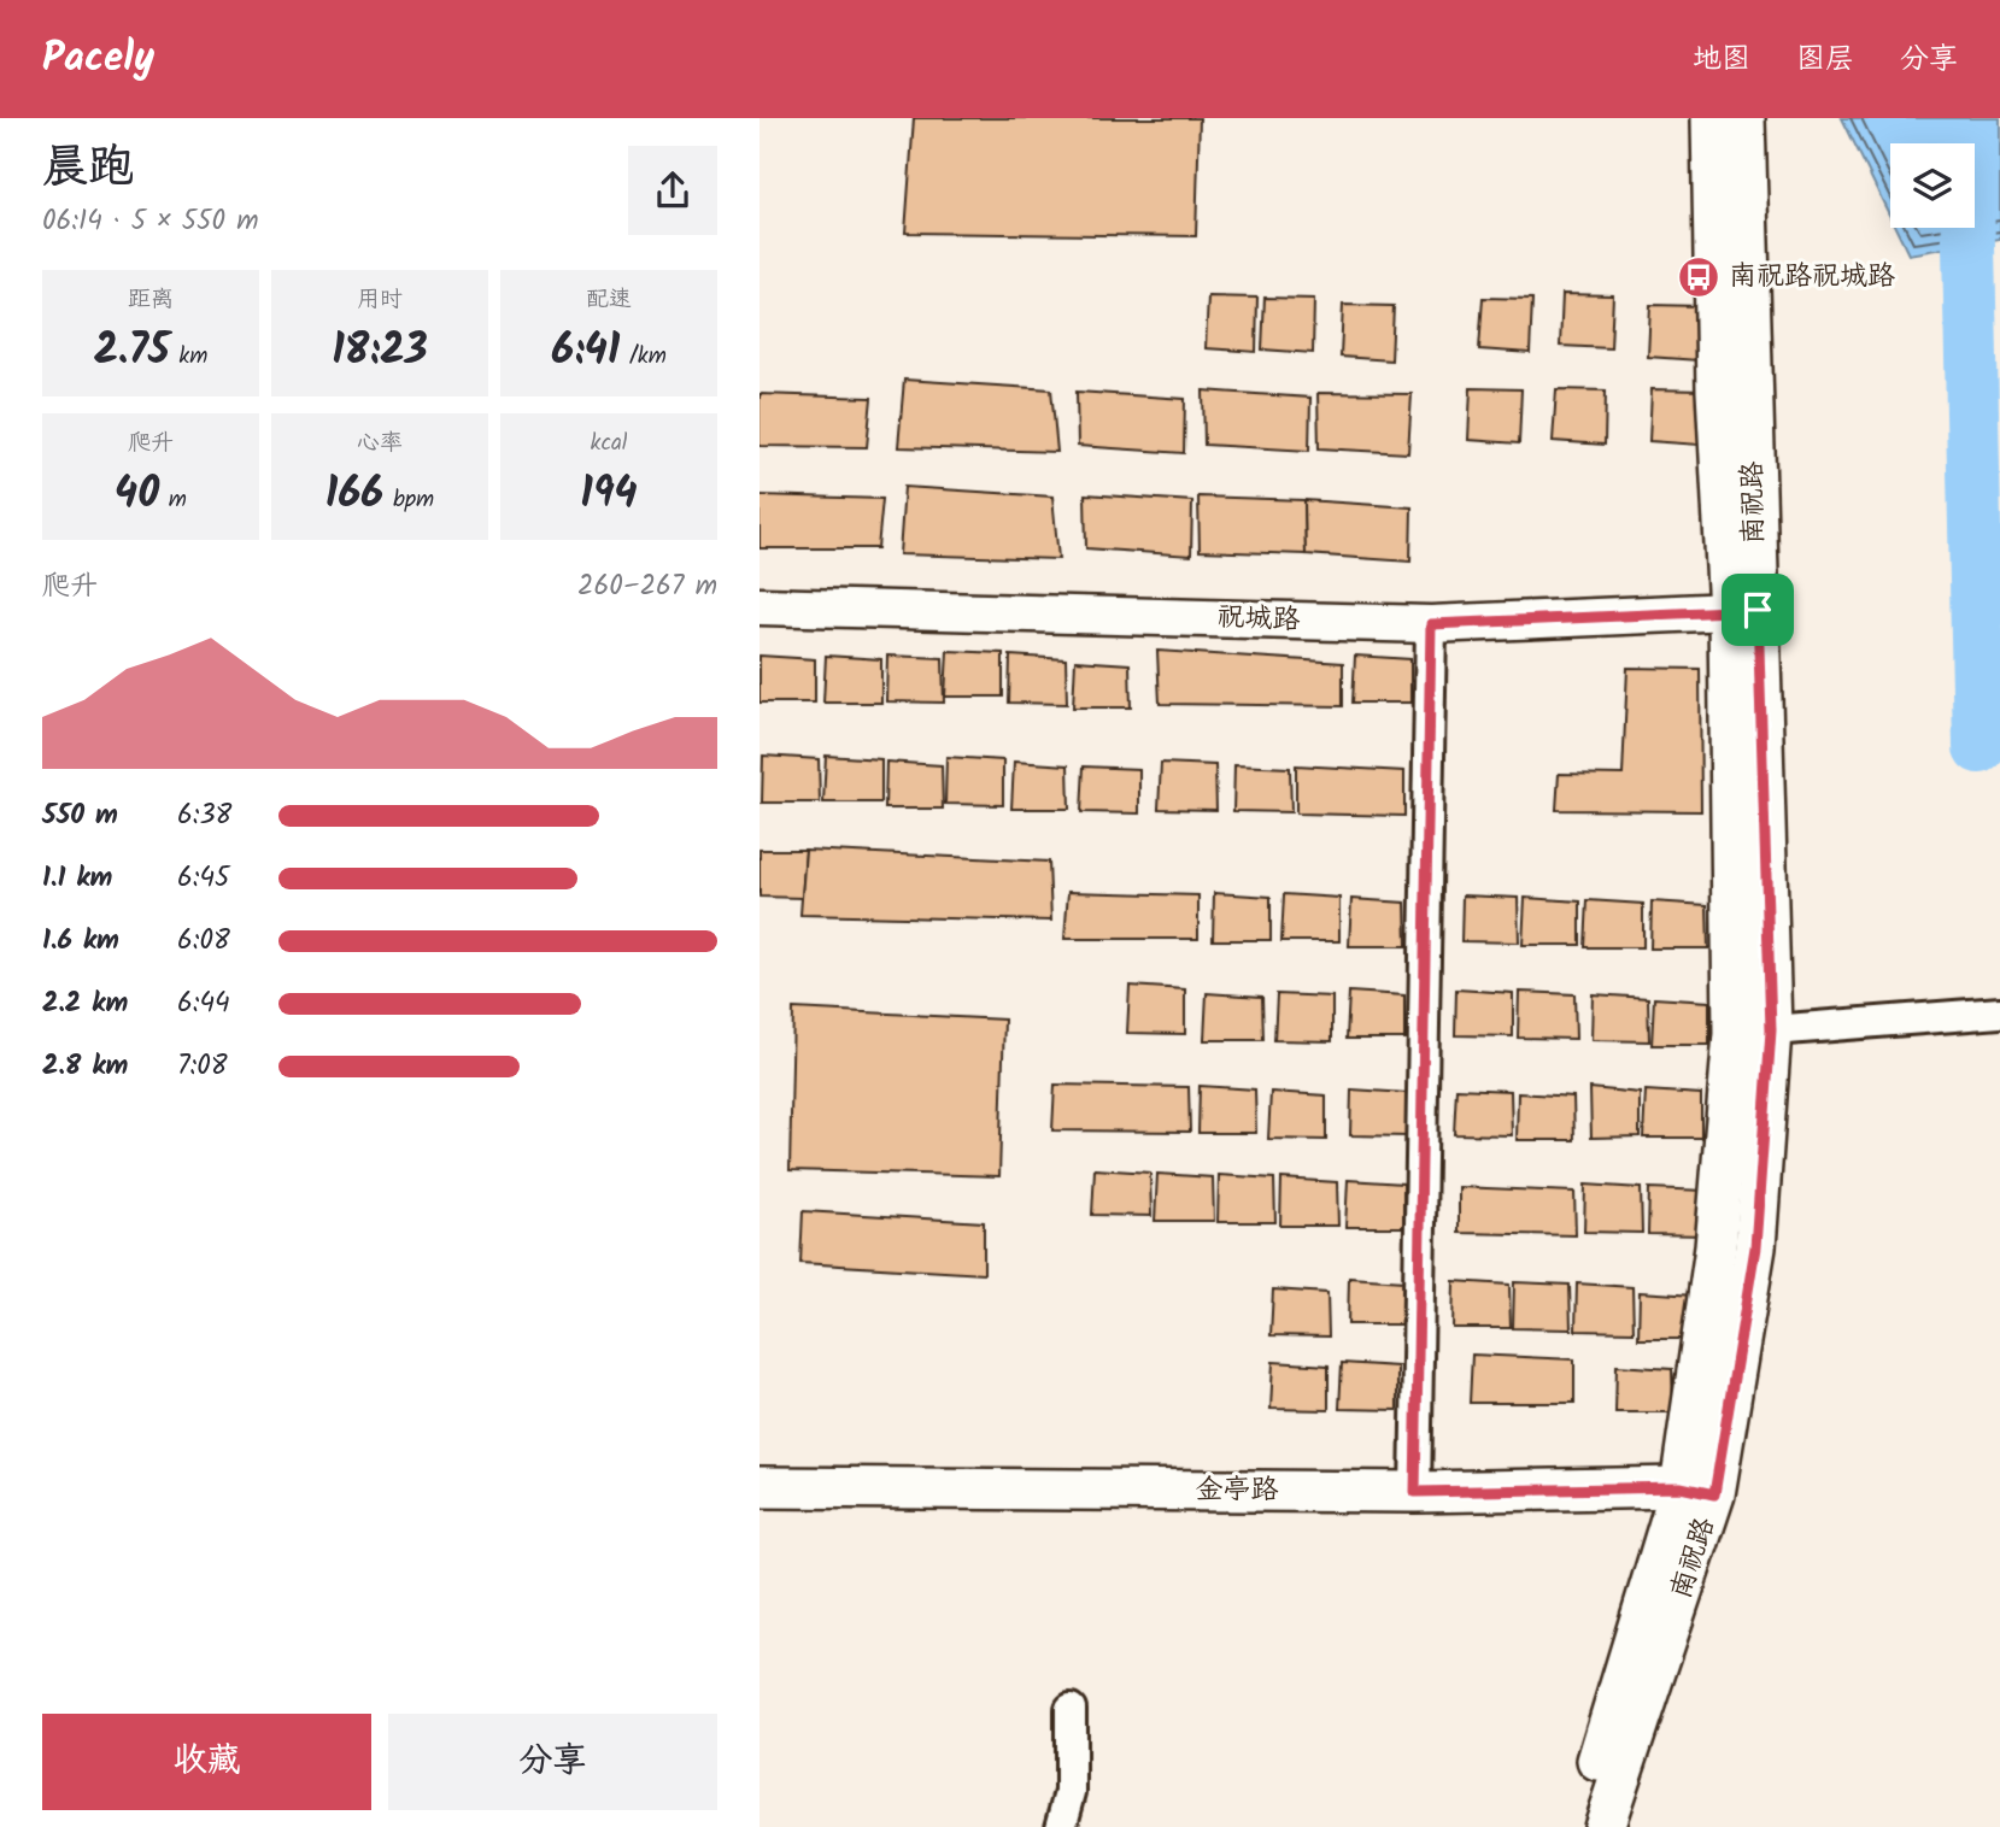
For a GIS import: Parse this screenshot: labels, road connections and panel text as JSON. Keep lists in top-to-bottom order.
{
  "streets": {
    "main road": ["南祝路", "金亭路"],
    "street": ["祝城路"]
  },
  "crossings": [
    ["南祝路", "祝城路"],
    ["南祝路", "金亭路"]
  ],
  "places": {
    "bus stop": ["南祝路祝城路"]
  },
  "page": {
    "header": "Pacely",
    "nav": ["地图", "图层", "分享"],
    "heading": ["晨跑", "06:14 · 5 × 550 m"],
    "stats": [
      ["距离", "2.75 km"],
      ["用时", "18:23"],
      ["配速", "6:41 /km"],
      ["爬升", "40 m"],
      ["心率", "166 bpm"],
      ["kcal", "194"]
    ],
    "chart": ["爬升", "260–267 m"],
    "list": [
      {
        "name": "550 m",
        "note": "6:38"
      },
      {
        "name": "1.1 km",
        "note": "6:45"
      },
      {
        "name": "1.6 km",
        "note": "6:08"
      },
      {
        "name": "2.2 km",
        "note": "6:44"
      },
      {
        "name": "2.8 km",
        "note": "7:08"
      }
    ],
    "buttons": ["收藏", "分享"]
  }
}
